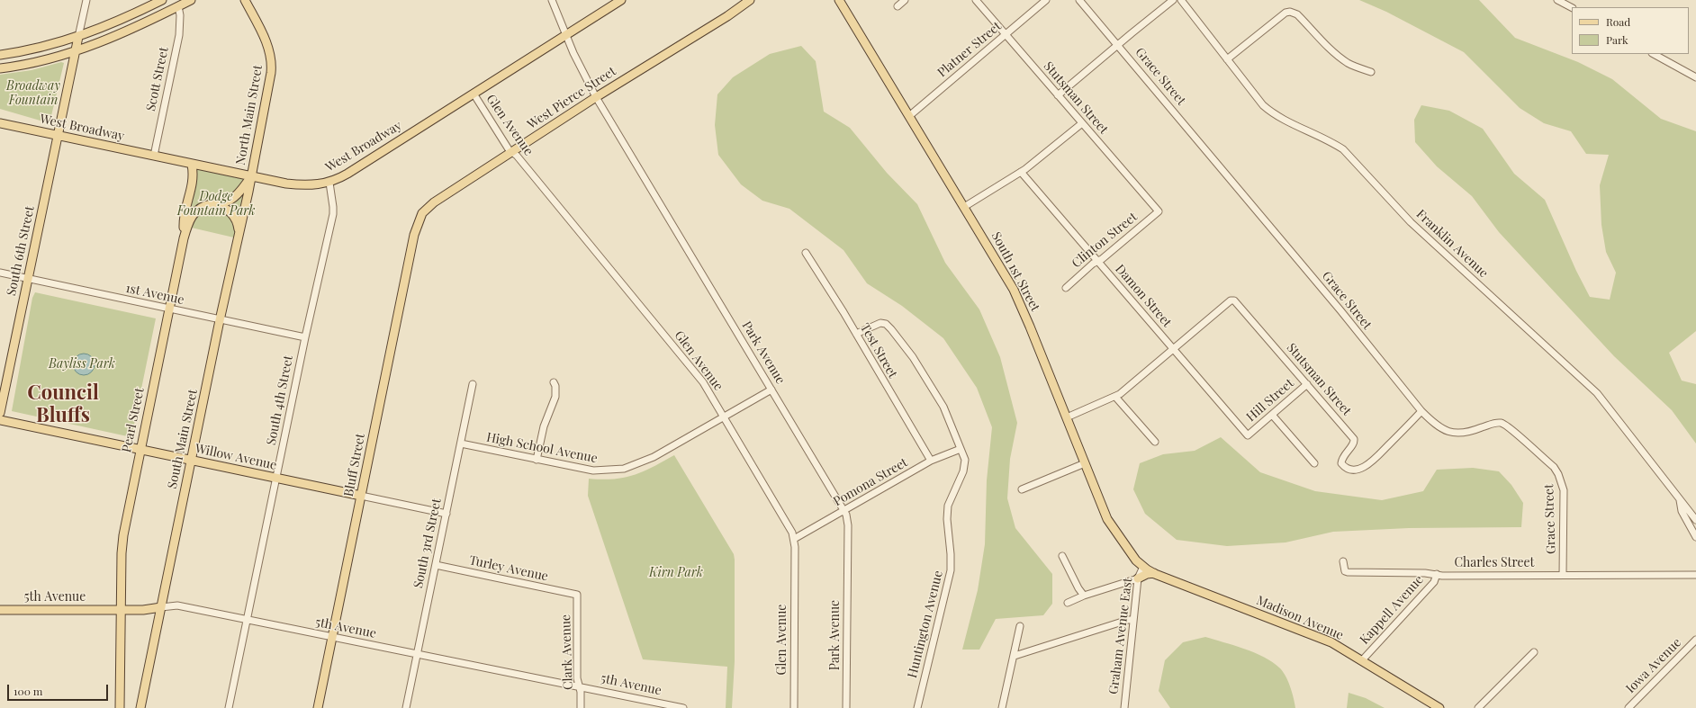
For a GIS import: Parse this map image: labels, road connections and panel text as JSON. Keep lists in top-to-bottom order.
{
  "streets": {
    "main road": [
      "West Pierce Street",
      "North Main Street",
      "West Broadway",
      "South 6th Street",
      "South 1st Street",
      "Pearl Street",
      "South Main Street",
      "Willow Avenue",
      "Bluff Street",
      "5th Avenue",
      "Madison Avenue"
    ],
    "street": [
      "Platner Street",
      "Grace Street",
      "Scott Street",
      "Stutsman Street",
      "Glen Avenue",
      "Clinton Street",
      "Franklin Avenue",
      "1st Avenue",
      "Damon Street",
      "Test Street",
      "Park Avenue",
      "South 4th Street",
      "Hill Street",
      "High School Avenue",
      "Pomona Street",
      "South 3rd Street",
      "Charles Street",
      "Turley Avenue",
      "Kappell Avenue",
      "Huntington Avenue",
      "Graham Avenue East",
      "Clark Avenue",
      "Iowa Avenue"
    ]
  },
  "crossings": [
    ["Platner Street", "Stutsman Street"],
    ["Platner Street", "South 1st Street"],
    ["Grace Street", "Stutsman Street"],
    ["Grace Street", "Charles Street"],
    ["Scott Street", "West Broadway"],
    ["West Pierce Street", "Glen Avenue"],
    ["West Pierce Street", "Park Avenue"],
    ["West Pierce Street", "Bluff Street"],
    ["Stutsman Street", "Clinton Street"],
    ["Stutsman Street", "Damon Street"],
    ["Stutsman Street", "Hill Street"],
    ["North Main Street", "West Broadway"],
    ["North Main Street", "Pearl Street"],
    ["North Main Street", "South Main Street"],
    ["Glen Avenue", "West Broadway"],
    ["Glen Avenue", "High School Avenue"],
    ["Glen Avenue", "Pomona Street"],
    ["West Broadway", "South 6th Street"],
    ["West Broadway", "Park Avenue"],
    ["West Broadway", "South 4th Street"],
    ["West Broadway", "Pearl Street"],
    ["West Broadway", "South Main Street"],
    ["Clinton Street", "Damon Street"],
    ["South 6th Street", "1st Avenue"],
    ["South 1st Street", "Madison Avenue"],
    ["South 1st Street", "Graham Avenue East"],
    ["1st Avenue", "South 4th Street"],
    ["1st Avenue", "Pearl Street"],
    ["1st Avenue", "South Main Street"],
    ["Damon Street", "Hill Street"],
    ["Test Street", "Pomona Street"],
    ["Test Street", "Huntington Avenue"],
    ["Park Avenue", "High School Avenue"],
    ["Park Avenue", "Pomona Street"],
    ["South 4th Street", "Willow Avenue"],
    ["South 4th Street", "5th Avenue"],
    ["Pearl Street", "South Main Street"],
    ["Pearl Street", "Willow Avenue"],
    ["Pearl Street", "5th Avenue"],
    ["South Main Street", "Willow Avenue"],
    ["South Main Street", "5th Avenue"],
    ["High School Avenue", "South 3rd Street"],
    ["Willow Avenue", "Bluff Street"],
    ["Willow Avenue", "South 3rd Street"],
    ["Bluff Street", "5th Avenue"],
    ["Pomona Street", "Huntington Avenue"],
    ["South 3rd Street", "Turley Avenue"],
    ["South 3rd Street", "5th Avenue"],
    ["Charles Street", "Kappell Avenue"],
    ["Turley Avenue", "Clark Avenue"],
    ["5th Avenue", "Clark Avenue"],
    ["Kappell Avenue", "Madison Avenue"],
    ["Madison Avenue", "Graham Avenue East"]
  ],
  "districts": ["Council Bluffs"],
  "parks": [
    "Broadway Fountain",
    "Dodge Fountain Park",
    "Bayliss Park",
    "Kirn Park"
  ],
  "legend": ["Road", "Park"],
  "scale_bar": "100 m"
}
